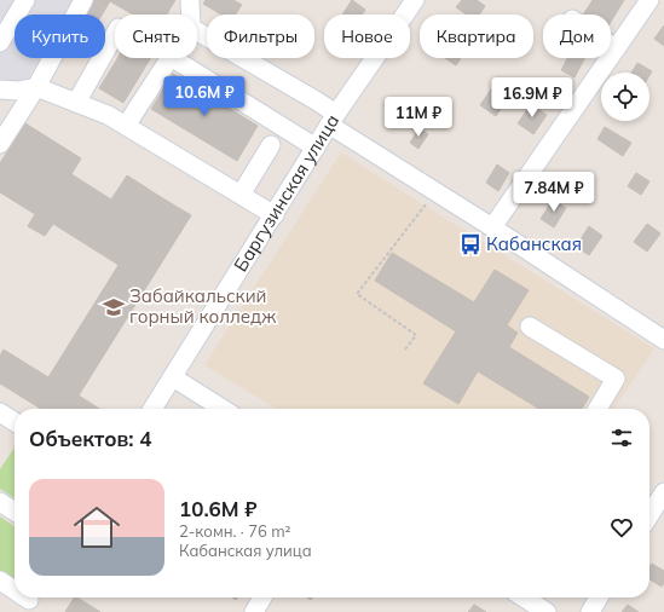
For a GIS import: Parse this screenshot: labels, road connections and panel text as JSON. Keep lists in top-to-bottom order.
{
  "streets": {
    "street": ["Баргузинская улица"]
  },
  "places": {
    "bus stop": ["Кабанская"],
    "school or university": ["Забайкальский горный колледж"]
  },
  "page": {
    "chip": [
      "Купить",
      "Снять",
      "Фильтры",
      "Новое",
      "Квартира",
      "Дом"
    ],
    "price": [
      "10.6M ₽",
      "16.9M ₽",
      "11M ₽",
      "7.84M ₽"
    ],
    "heading": "Объектов: 4",
    "list": [
      {
        "name": "10.6M ₽",
        "note": "2-комн. · 76 m² · Кабанская улица"
      }
    ]
  }
}
